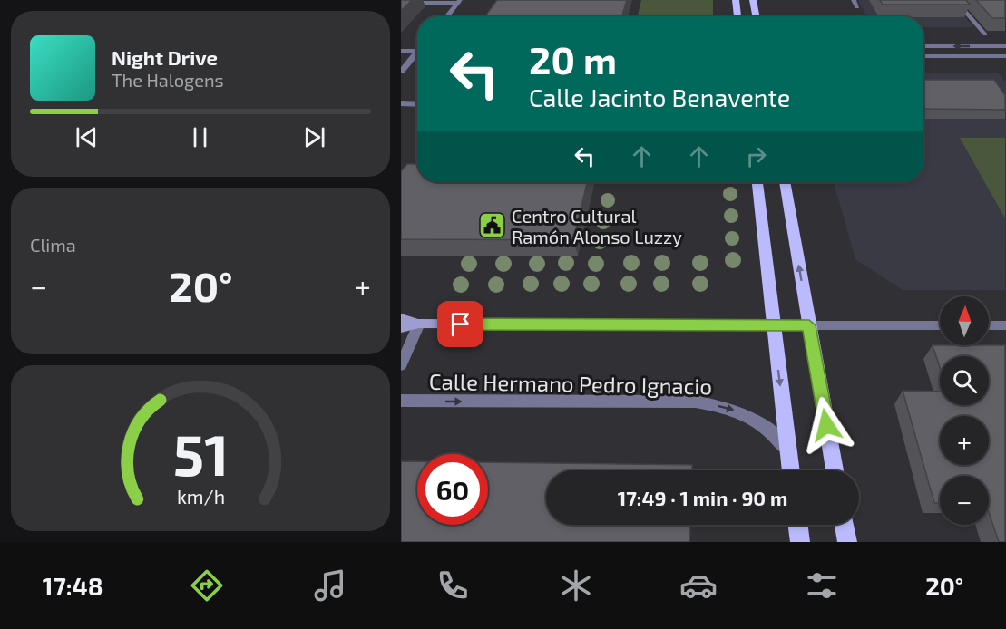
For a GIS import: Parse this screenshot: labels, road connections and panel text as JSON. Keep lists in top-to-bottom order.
{
  "streets": {
    "street": ["Calle Hermano Pedro Ignacio"]
  },
  "one_way": ["Calle Hermano Pedro Ignacio"],
  "places": {
    "public building": ["Centro Cultural Ramón Alonso Luzzy"]
  },
  "north": "top",
  "page": {
    "turn": ["20 m", "Calle Jacinto Benavente"],
    "song": ["Night Drive", "The Halogens"],
    "tile": "Clima",
    "heat": ["−", "20°", "+"],
    "map_buttons": ["+", "−"],
    "limit": "60",
    "trip": "17:49 · 1 min · 90 m",
    "tabs": ["17:48", "20°"],
    "gauge": ["51", "km/h"]
  }
}
